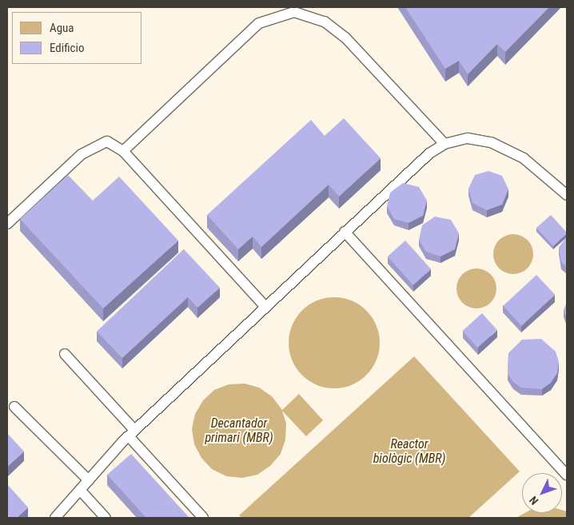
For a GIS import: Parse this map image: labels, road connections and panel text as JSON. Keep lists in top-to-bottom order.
{
  "water": ["Decantador primari (MBR)", "Reactor biològic (MBR)"],
  "legend": ["Agua", "Edificio"],
  "north": "bottom left"
}
